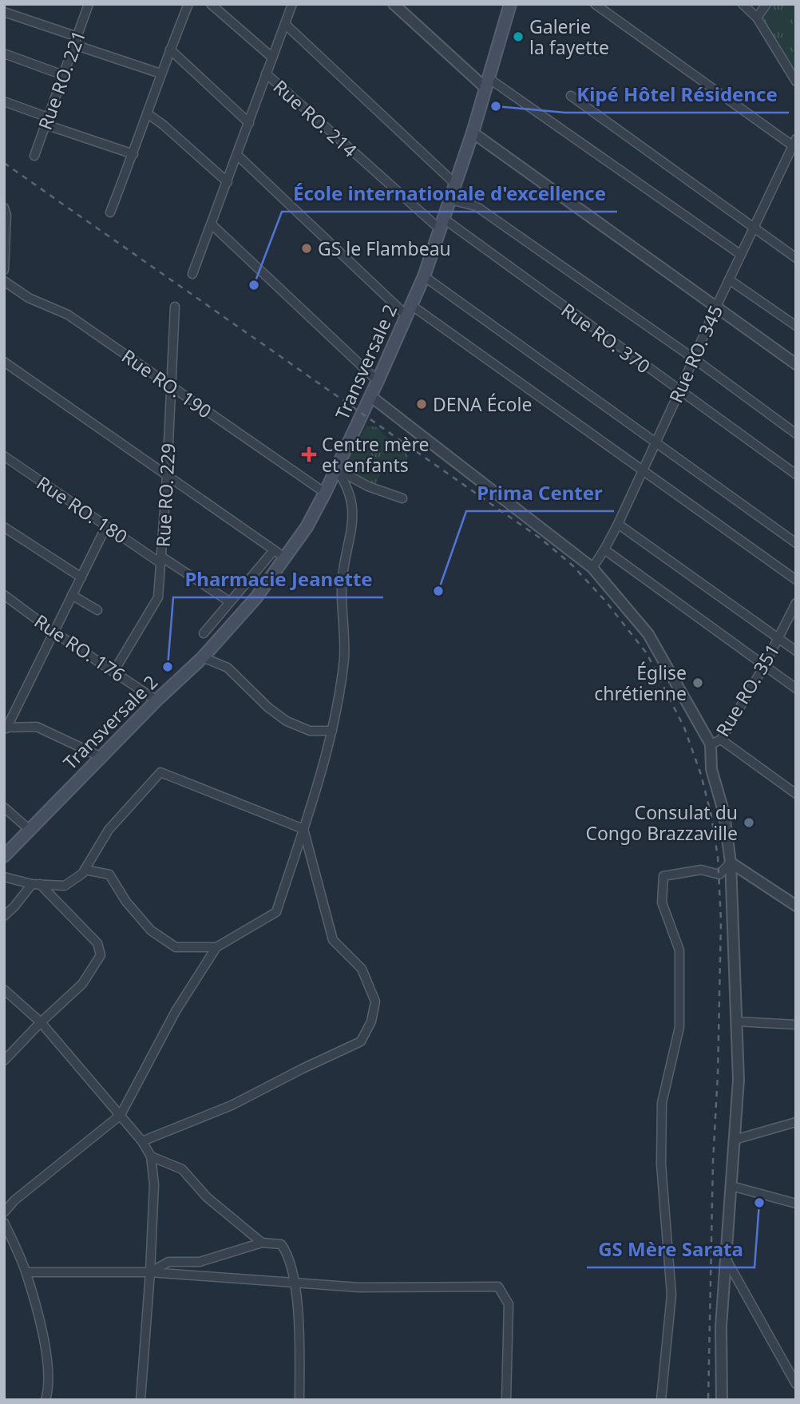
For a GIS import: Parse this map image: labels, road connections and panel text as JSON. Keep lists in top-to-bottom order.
{
  "streets": {
    "main road": ["Transversale 2"],
    "street": [
      "Rue RO. 221",
      "Rue RO. 214",
      "Rue RO. 370",
      "Rue RO. 345",
      "Rue RO. 190",
      "Rue RO. 229",
      "Rue RO. 180",
      "Rue RO. 176",
      "Rue RO. 351"
    ]
  },
  "crossings": [
    ["Rue RO. 214", "Rue RO. 370"],
    ["Rue RO. 214", "Transversale 2"],
    ["Rue RO. 370", "Rue RO. 345"],
    ["Rue RO. 370", "Transversale 2"],
    ["Transversale 2", "Rue RO. 190"],
    ["Transversale 2", "Rue RO. 176"],
    ["Rue RO. 190", "Rue RO. 229"],
    ["Rue RO. 229", "Rue RO. 180"],
    ["Rue RO. 229", "Rue RO. 176"]
  ],
  "places": {
    "other": [
      "Galerie la fayette",
      "Kipé Hôtel Résidence",
      "GS le Flambeau",
      "École internationale d'excellence",
      "DENA École",
      "Prima Center",
      "Pharmacie Jeanette",
      "Église chrétienne",
      "Consulat du Congo Brazzaville",
      "GS Mère Sarata"
    ],
    "health": ["Centre mère et enfants"]
  }
}
